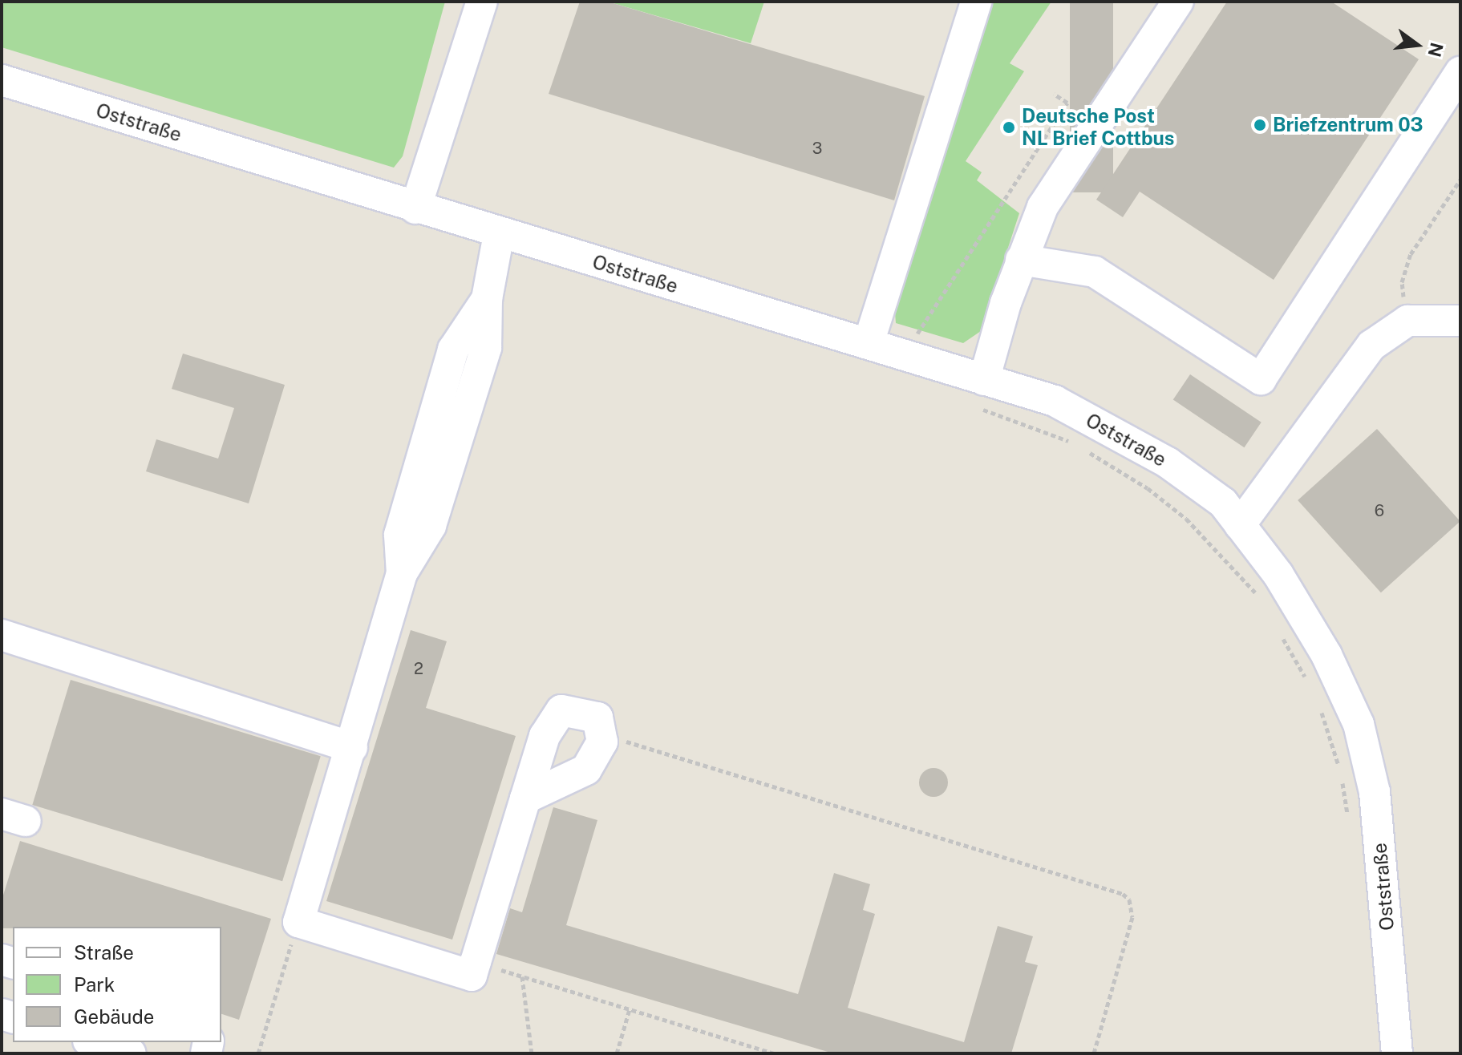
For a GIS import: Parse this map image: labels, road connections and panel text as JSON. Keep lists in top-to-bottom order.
{
  "streets": {
    "street": ["Oststraße"]
  },
  "places": ["Briefzentrum 03", "Deutsche Post NL Brief Cottbus"],
  "house_numbers": ["3", "6", "2"],
  "legend": ["Straße", "Park", "Gebäude"],
  "north": "right"
}
